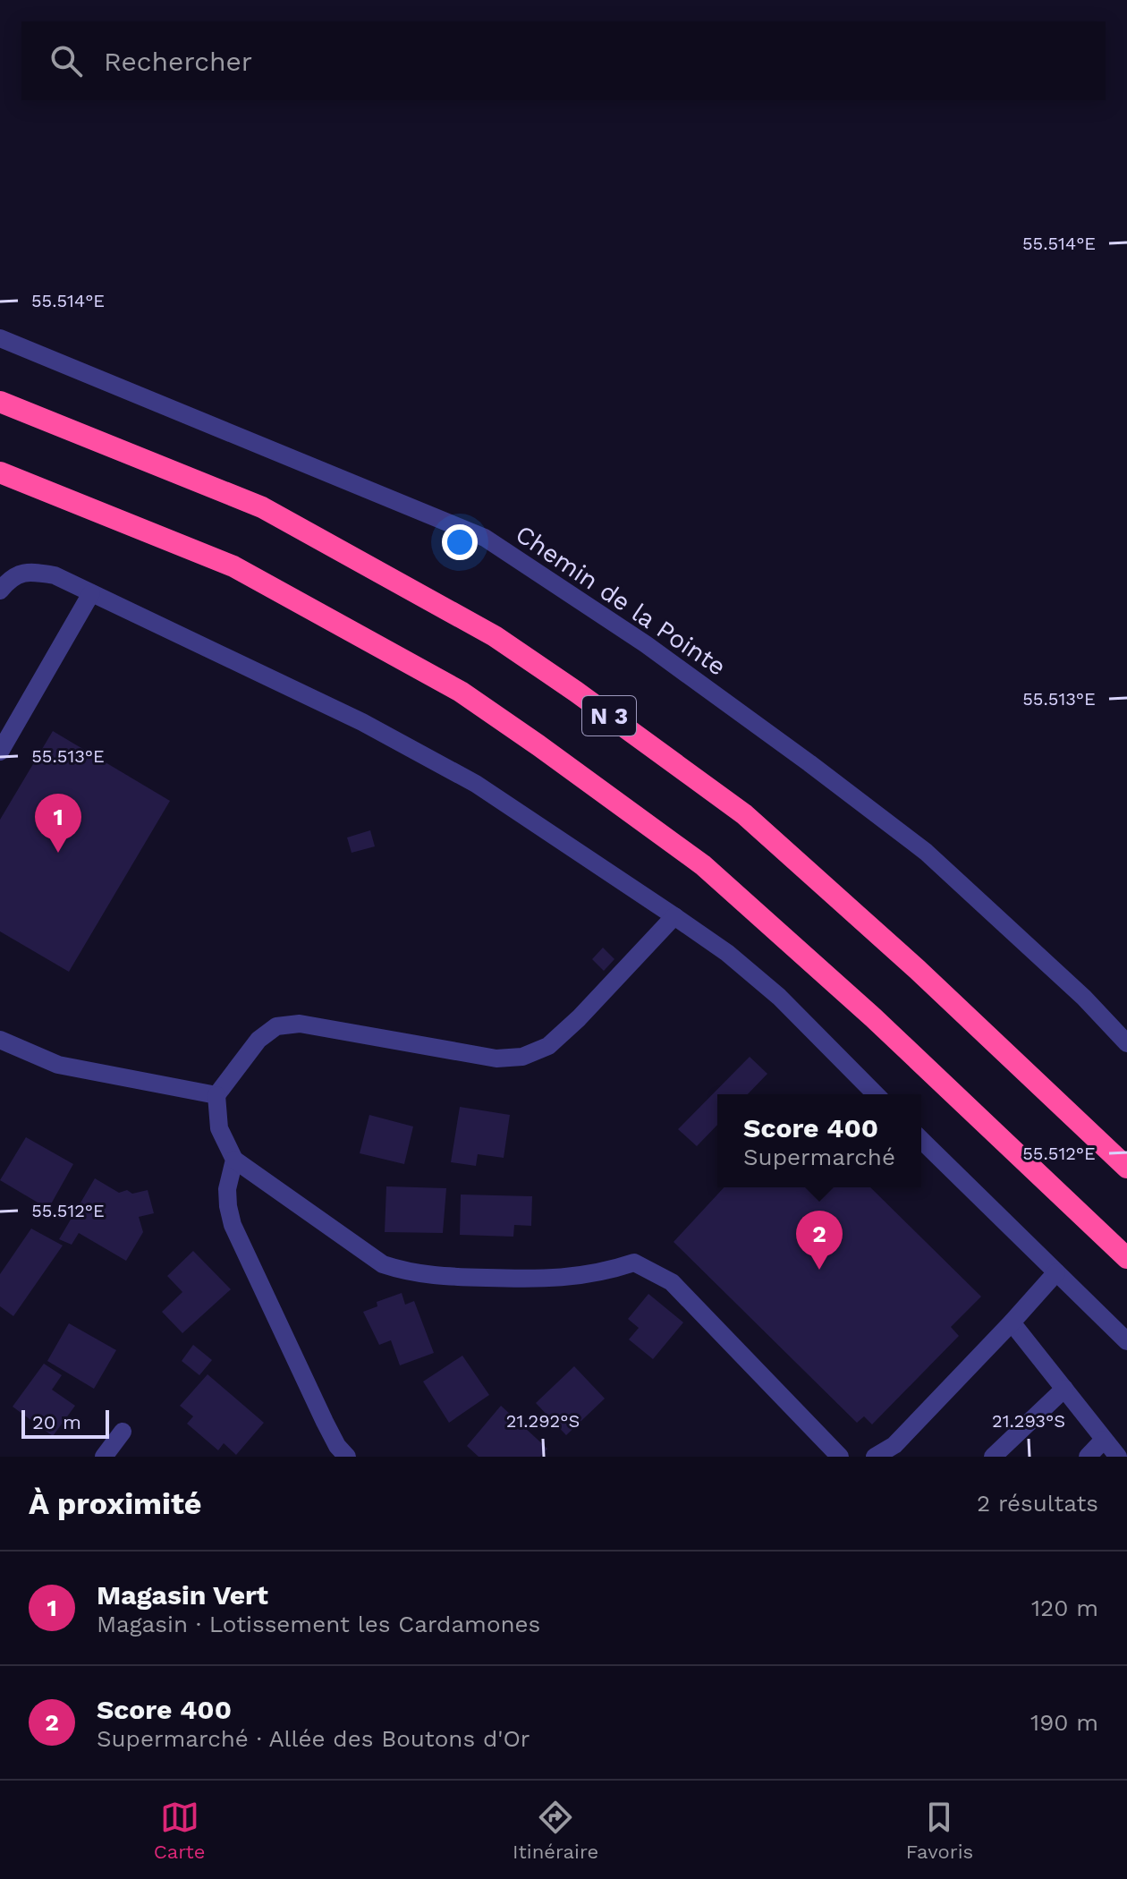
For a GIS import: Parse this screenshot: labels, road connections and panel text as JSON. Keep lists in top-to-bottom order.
{
  "streets": {
    "highway": ["N 3"],
    "street": ["Chemin de la Pointe"]
  },
  "scale_bar": "20 m",
  "page": {
    "search": "Rechercher",
    "pins": ["1", "2"],
    "popup": ["Score 400", "Supermarché"],
    "scale": "20 m",
    "heading": ["À proximité", "2 résultats"],
    "list": [
      {
        "mark": "1",
        "name": "Magasin Vert",
        "note": "Magasin · Lotissement les Cardamones",
        "value": "120 m"
      },
      {
        "mark": "2",
        "name": "Score 400",
        "note": "Supermarché · Allée des Boutons d'Or",
        "value": "190 m"
      }
    ],
    "nav": ["Carte", "Itinéraire", "Favoris"]
  },
  "coordinates": [
    "55.514°E",
    "55.513°E",
    "55.512°E",
    "21.292°S",
    "21.293°S"
  ]
}
